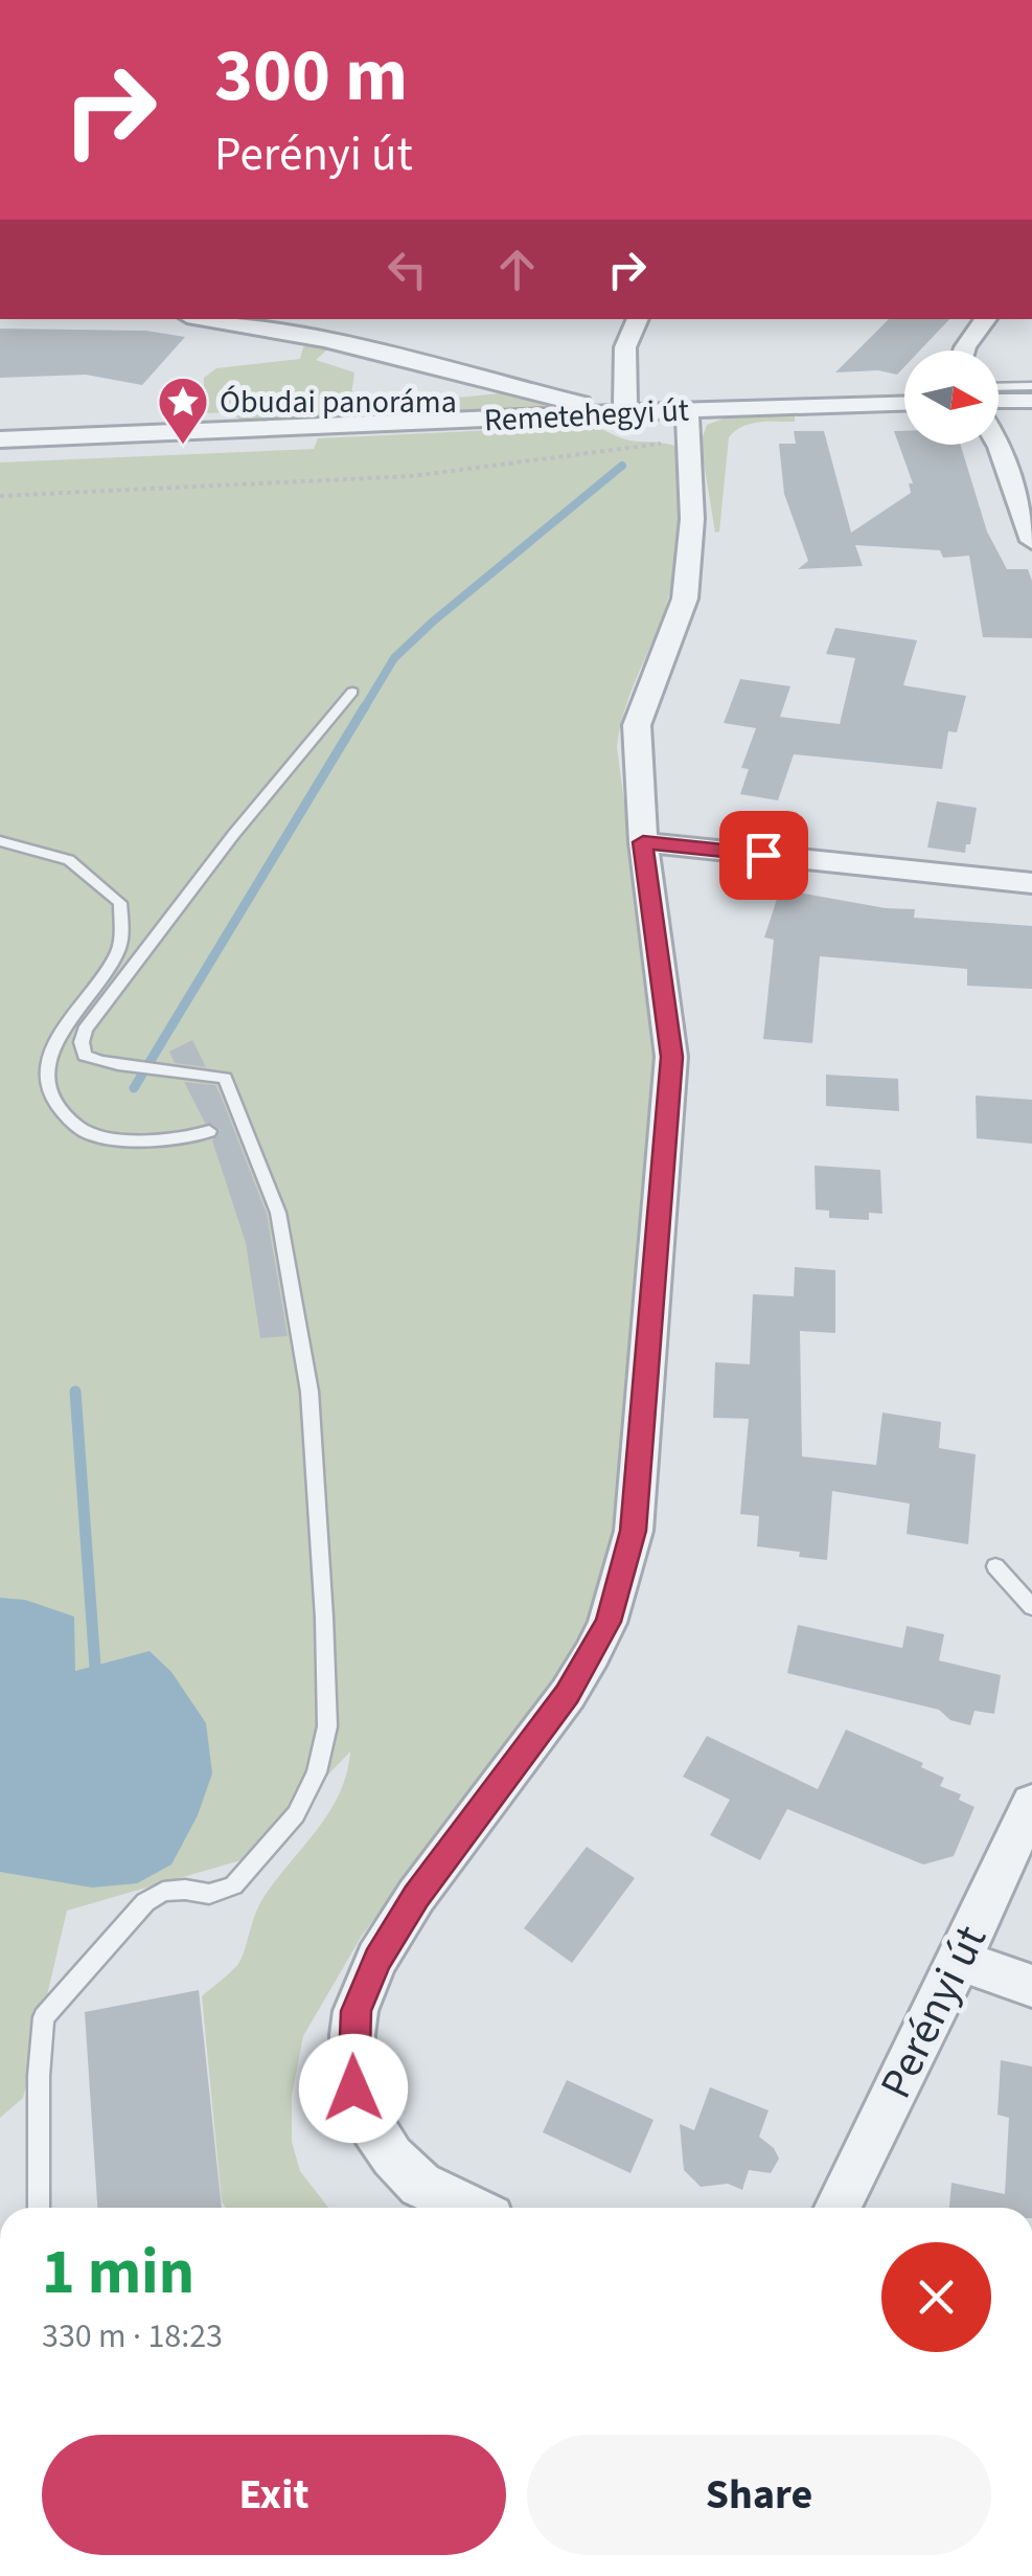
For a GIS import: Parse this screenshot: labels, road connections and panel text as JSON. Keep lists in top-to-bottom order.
{
  "streets": {
    "street": ["Remetehegyi út", "Perényi út"]
  },
  "places": {
    "place": ["Óbudai panoráma"]
  },
  "north": "right",
  "page": {
    "turn": ["300 m", "Perényi út"],
    "heading": ["1 min", "330 m · 18:23"],
    "buttons": ["Exit", "Share"]
  }
}
